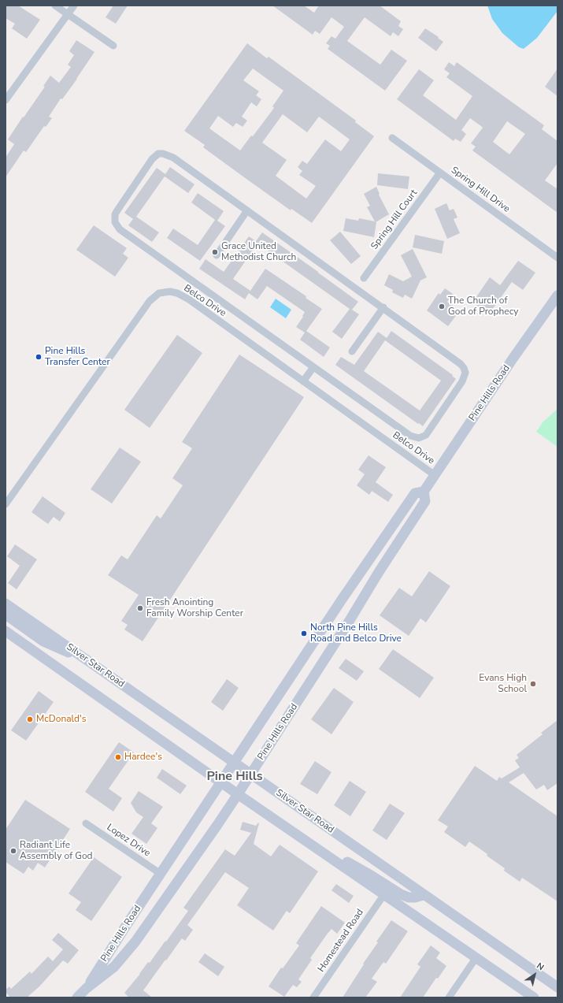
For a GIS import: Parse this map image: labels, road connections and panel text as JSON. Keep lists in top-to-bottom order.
{
  "streets": {
    "main road": ["Pine Hills Road", "Silver Star Road"],
    "street": [
      "Spring Hill Drive",
      "Spring Hill Court",
      "Belco Drive",
      "Lopez Drive",
      "Homestead Road"
    ]
  },
  "crossings": [
    ["Spring Hill Drive", "Spring Hill Court"],
    ["Belco Drive", "Pine Hills Road"],
    ["Pine Hills Road", "Silver Star Road"],
    ["Pine Hills Road", "Lopez Drive"]
  ],
  "districts": ["Pine Hills"],
  "places": [
    "Grace United Methodist Church",
    "The Church of God of Prophecy",
    "Pine Hills Transfer Center",
    "Fresh Anointing Family Worship Center",
    "North Pine Hills Road and Belco Drive",
    "Evans High School",
    "McDonald's",
    "Hardee's",
    "Radiant Life Assembly of God"
  ],
  "north": "top right"
}
